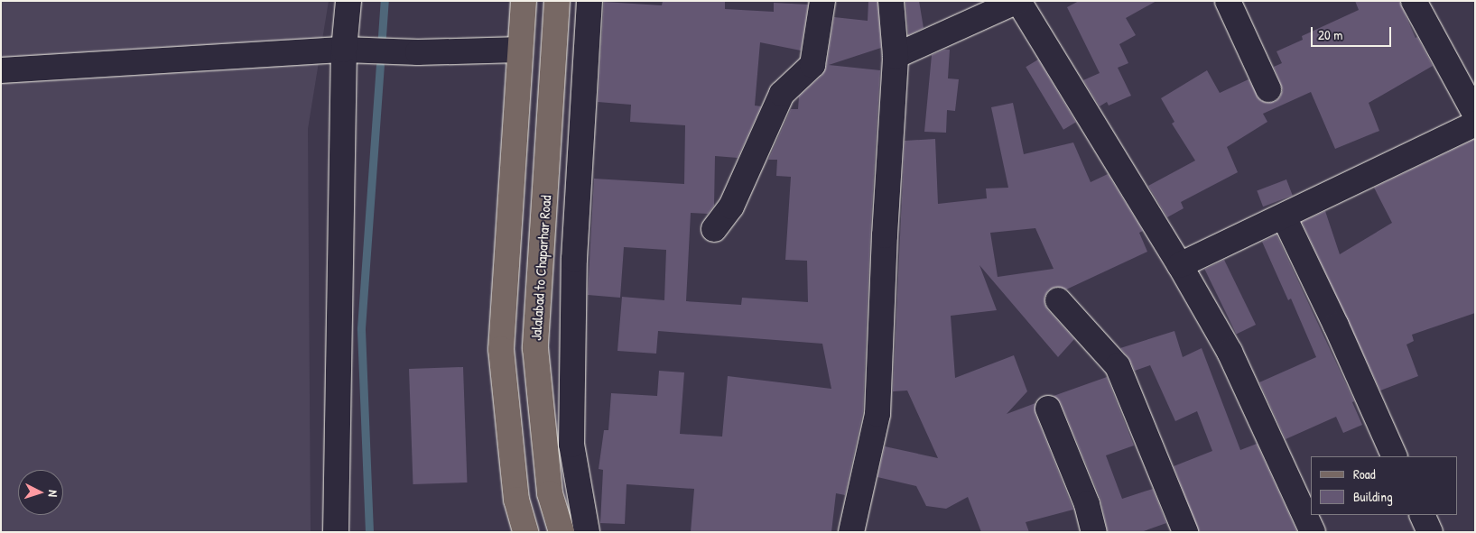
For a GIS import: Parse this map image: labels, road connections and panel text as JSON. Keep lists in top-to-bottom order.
{
  "streets": {
    "main road": ["Jalalabad to Chaparhar Road"]
  },
  "legend": ["Road", "Building"],
  "scale_bar": "20 m",
  "north": "right"
}
